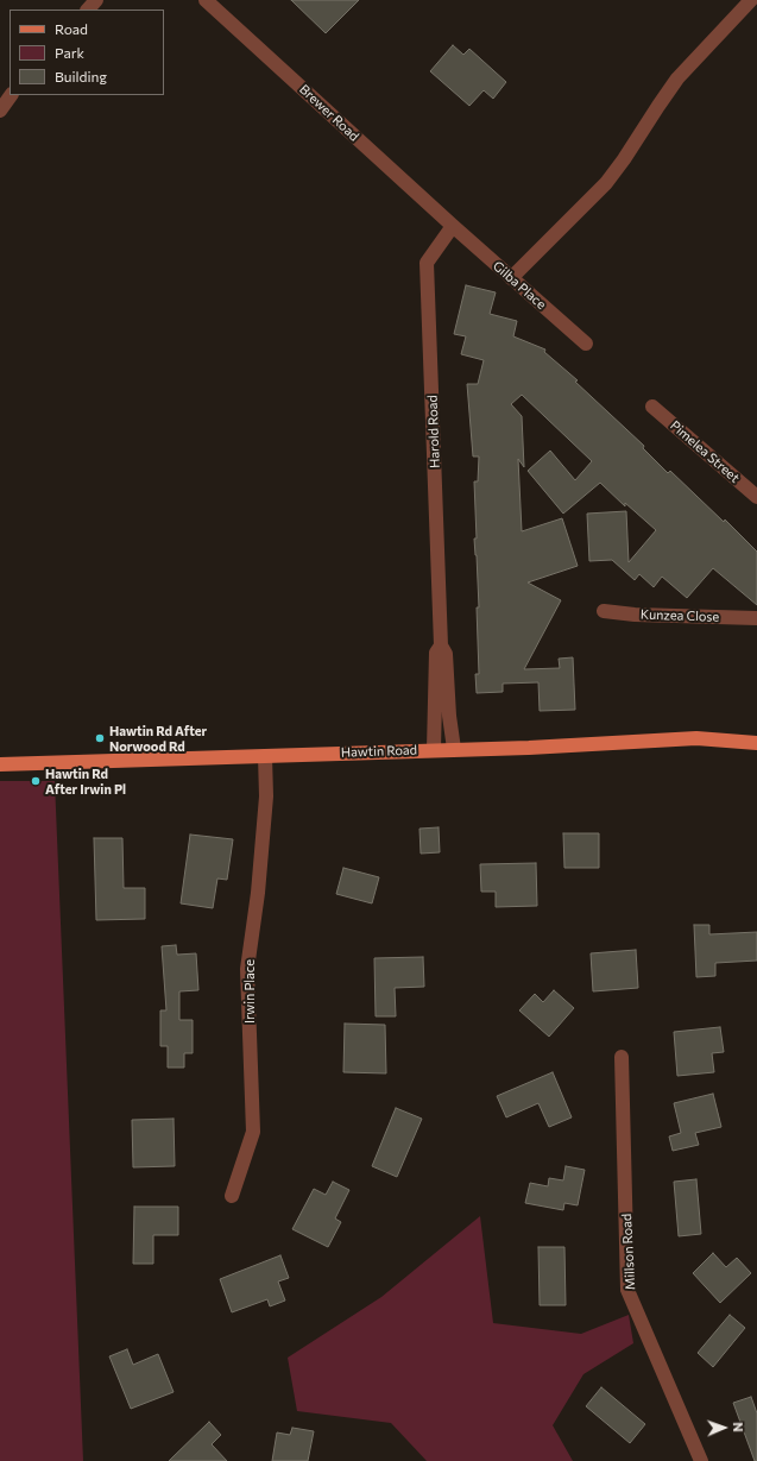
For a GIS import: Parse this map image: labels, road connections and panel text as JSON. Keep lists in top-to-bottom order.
{
  "streets": {
    "main road": ["Hawtin Road"],
    "street": [
      "Brewer Road",
      "Gilba Place",
      "Harold Road",
      "Pimelea Street",
      "Kunzea Close",
      "Irwin Place",
      "Millson Road"
    ]
  },
  "crossings": [
    ["Brewer Road", "Gilba Place"],
    ["Brewer Road", "Harold Road"],
    ["Gilba Place", "Harold Road"],
    ["Harold Road", "Hawtin Road"],
    ["Hawtin Road", "Irwin Place"]
  ],
  "places": ["Hawtin Rd After Norwood Rd", "Hawtin Rd After Irwin Pl"],
  "legend": ["Road", "Park", "Building"],
  "north": "right"
}
